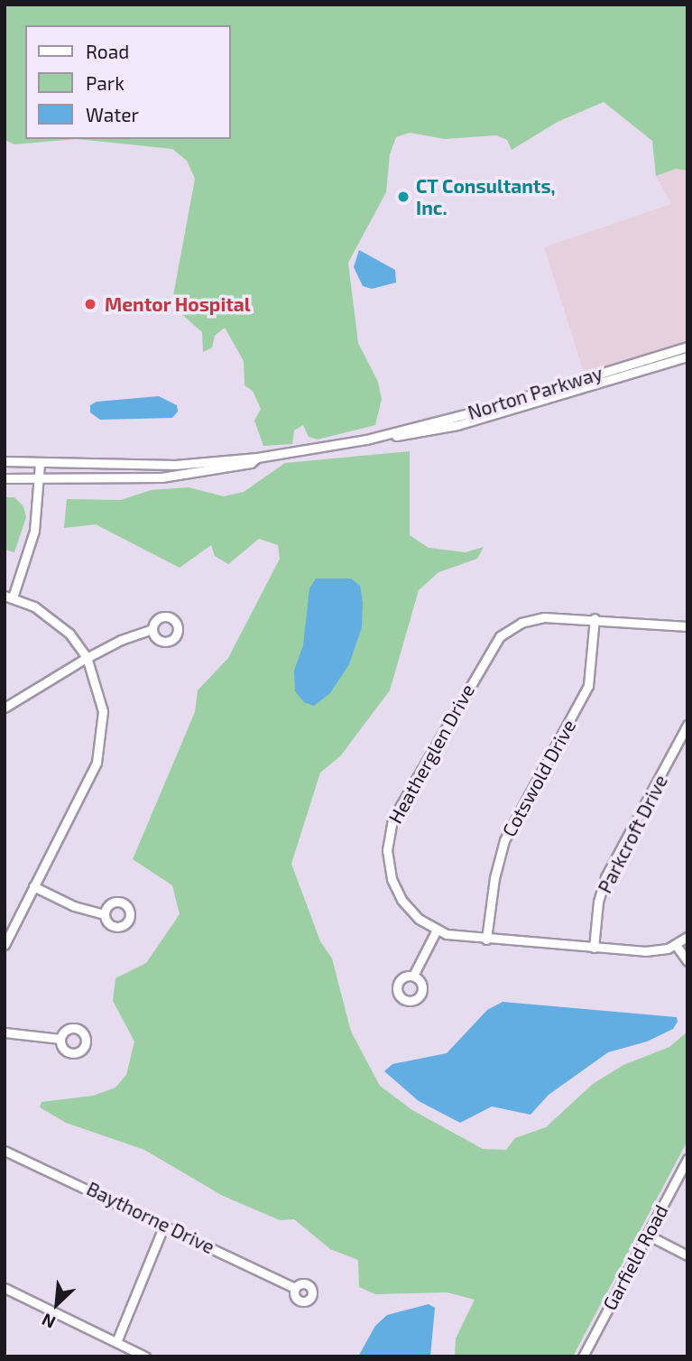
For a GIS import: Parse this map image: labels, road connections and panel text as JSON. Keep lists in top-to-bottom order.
{
  "streets": {
    "street": [
      "Norton Parkway",
      "Heatherglen Drive",
      "Cotswold Drive",
      "Parkcroft Drive",
      "Baythorne Drive",
      "Garfield Road"
    ]
  },
  "crossings": [
    ["Heatherglen Drive", "Cotswold Drive"],
    ["Heatherglen Drive", "Parkcroft Drive"]
  ],
  "places": ["CT Consultants, Inc.", "Mentor Hospital"],
  "legend": ["Road", "Park", "Water"],
  "north": "bottom left"
}
